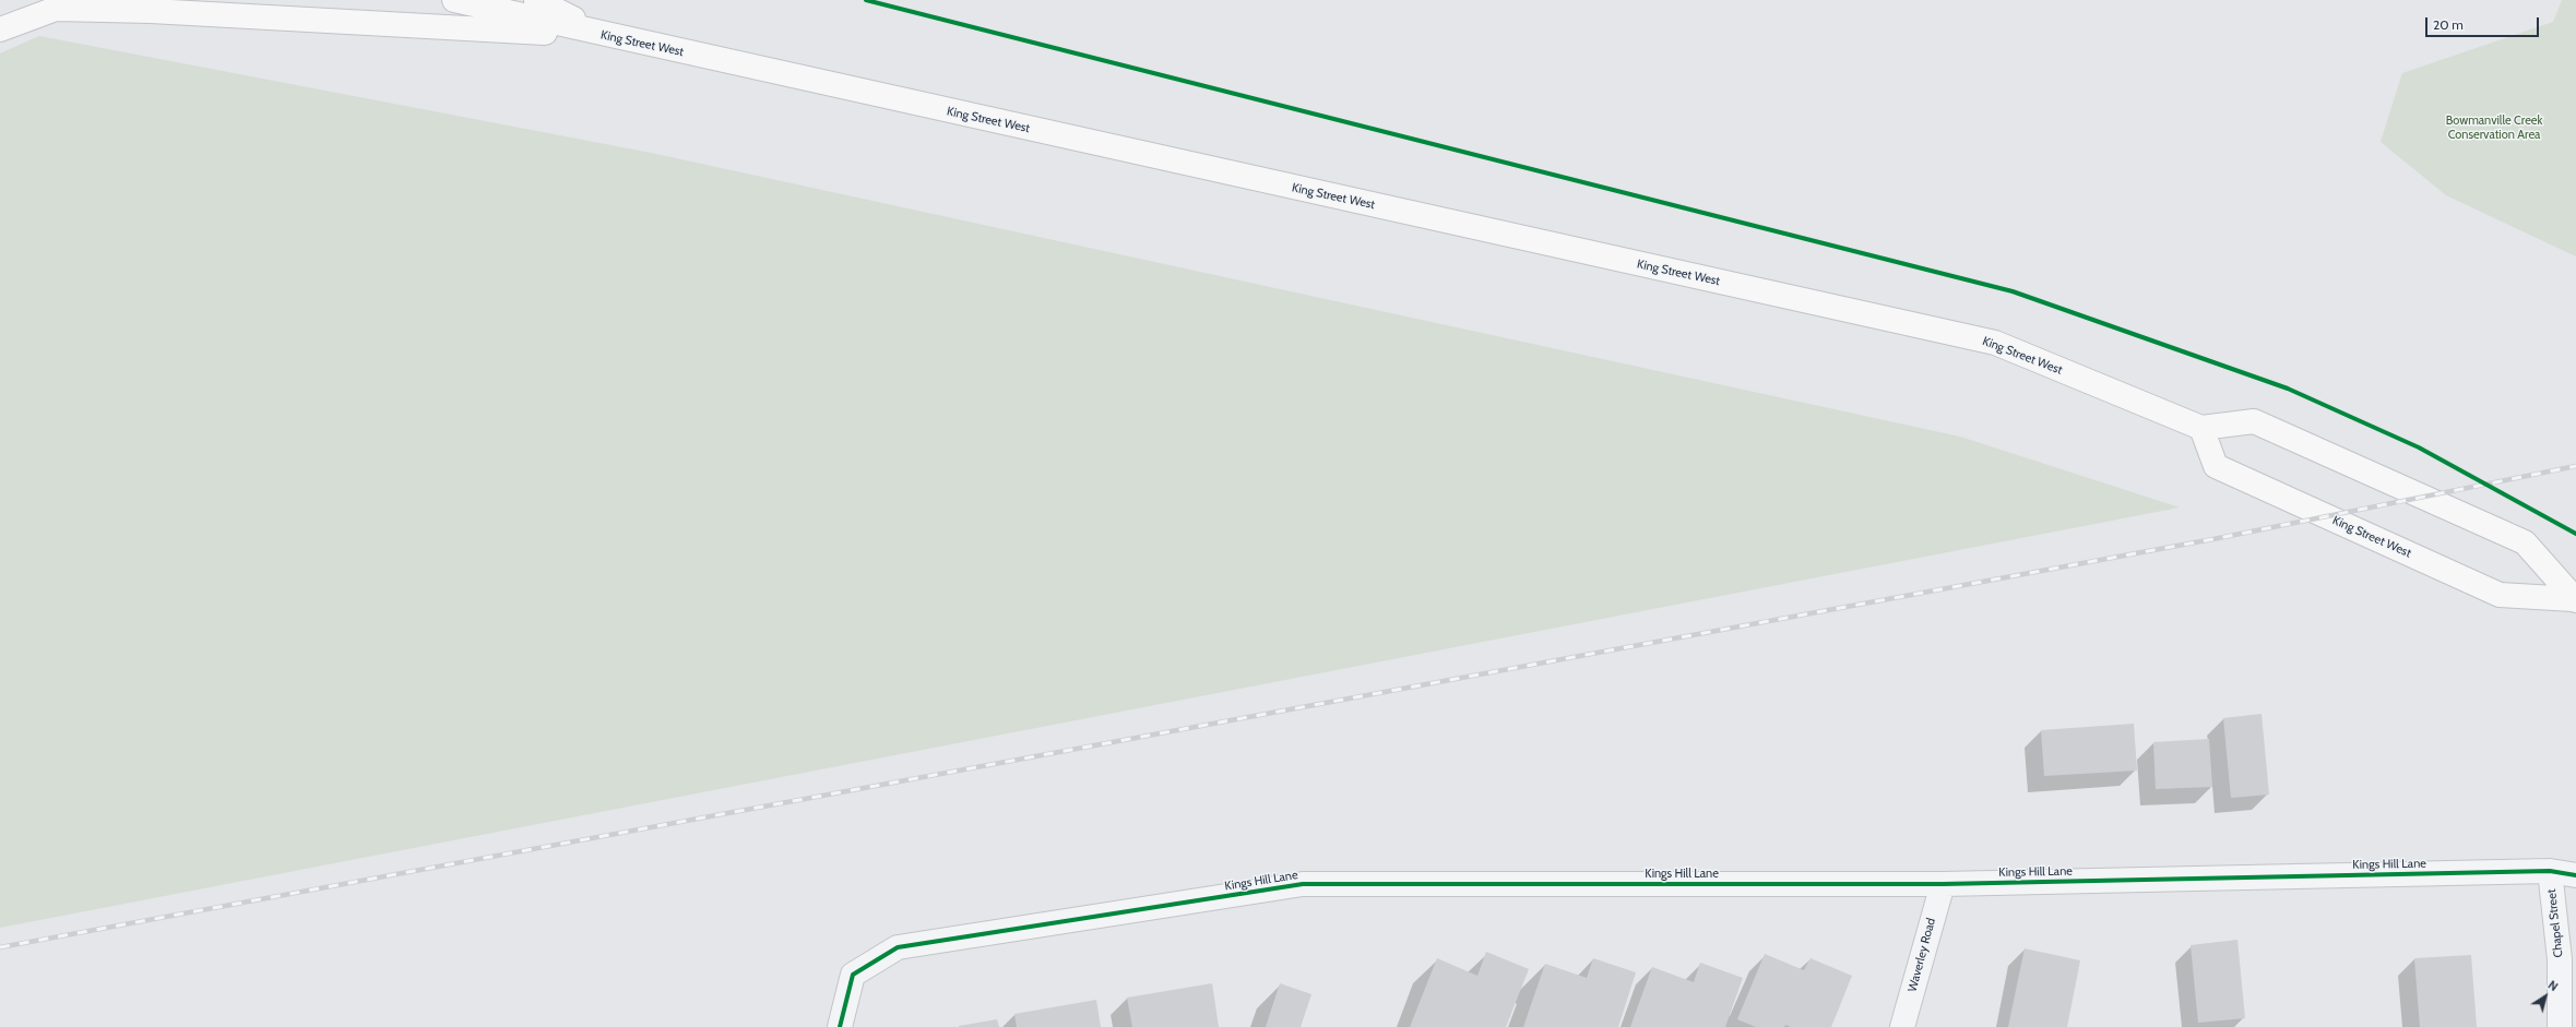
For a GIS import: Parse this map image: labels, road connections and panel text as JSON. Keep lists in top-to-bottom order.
{
  "streets": {
    "main road": ["King Street West"],
    "street": ["Kings Hill Lane", "Chapel Street", "Waverley Road"]
  },
  "crossings": [
    ["Kings Hill Lane", "Chapel Street"],
    ["Kings Hill Lane", "Waverley Road"]
  ],
  "parks": ["Bowmanville Creek Conservation Area"],
  "scale_bar": "20 m",
  "north": "top right"
}
